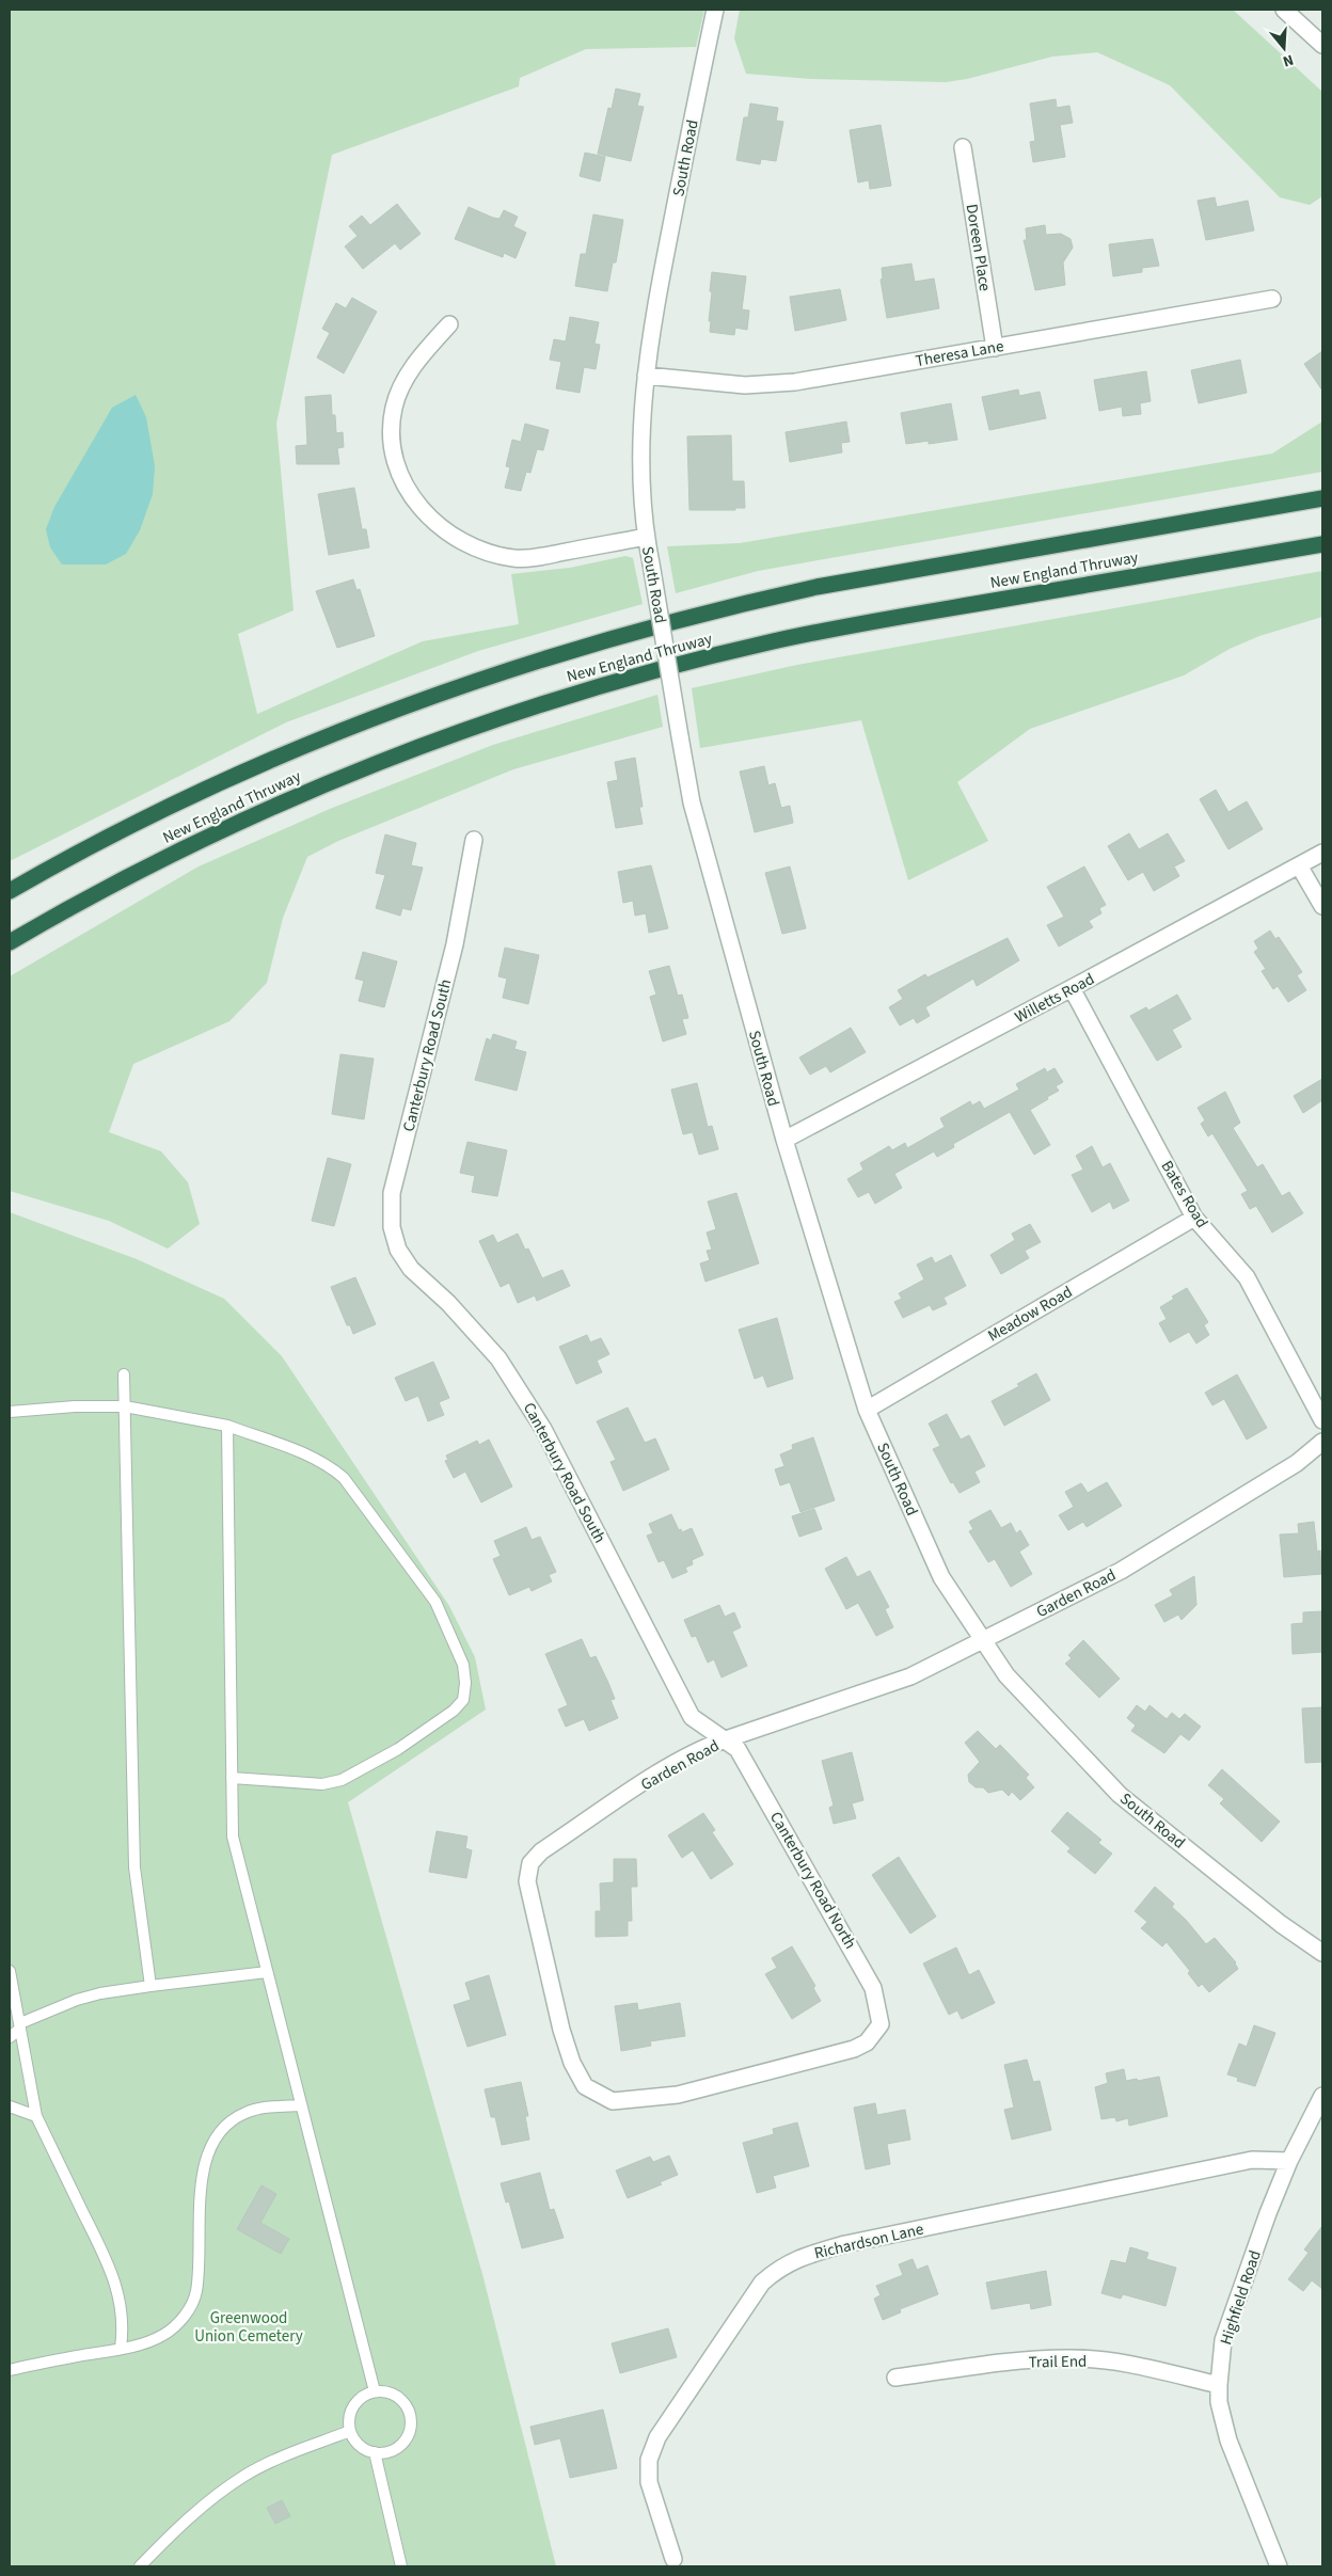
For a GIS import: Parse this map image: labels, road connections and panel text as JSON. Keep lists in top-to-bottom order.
{
  "streets": {
    "highway": ["New England Thruway"],
    "street": [
      "South Road",
      "Doreen Place",
      "Theresa Lane",
      "Willetts Road",
      "Canterbury Road South",
      "Bates Road",
      "Meadow Road",
      "Garden Road",
      "Canterbury Road North",
      "Richardson Lane",
      "Highfield Road",
      "Trail End"
    ]
  },
  "crossings": [
    ["South Road", "Theresa Lane"],
    ["South Road", "Willetts Road"],
    ["South Road", "Meadow Road"],
    ["South Road", "Garden Road"],
    ["Doreen Place", "Theresa Lane"],
    ["Willetts Road", "Bates Road"],
    ["Canterbury Road South", "Garden Road"],
    ["Canterbury Road South", "Canterbury Road North"],
    ["Bates Road", "Meadow Road"],
    ["Garden Road", "Canterbury Road North"],
    ["Richardson Lane", "Highfield Road"],
    ["Highfield Road", "Trail End"]
  ],
  "parks": ["Greenwood Union Cemetery"],
  "north": "bottom"
}
